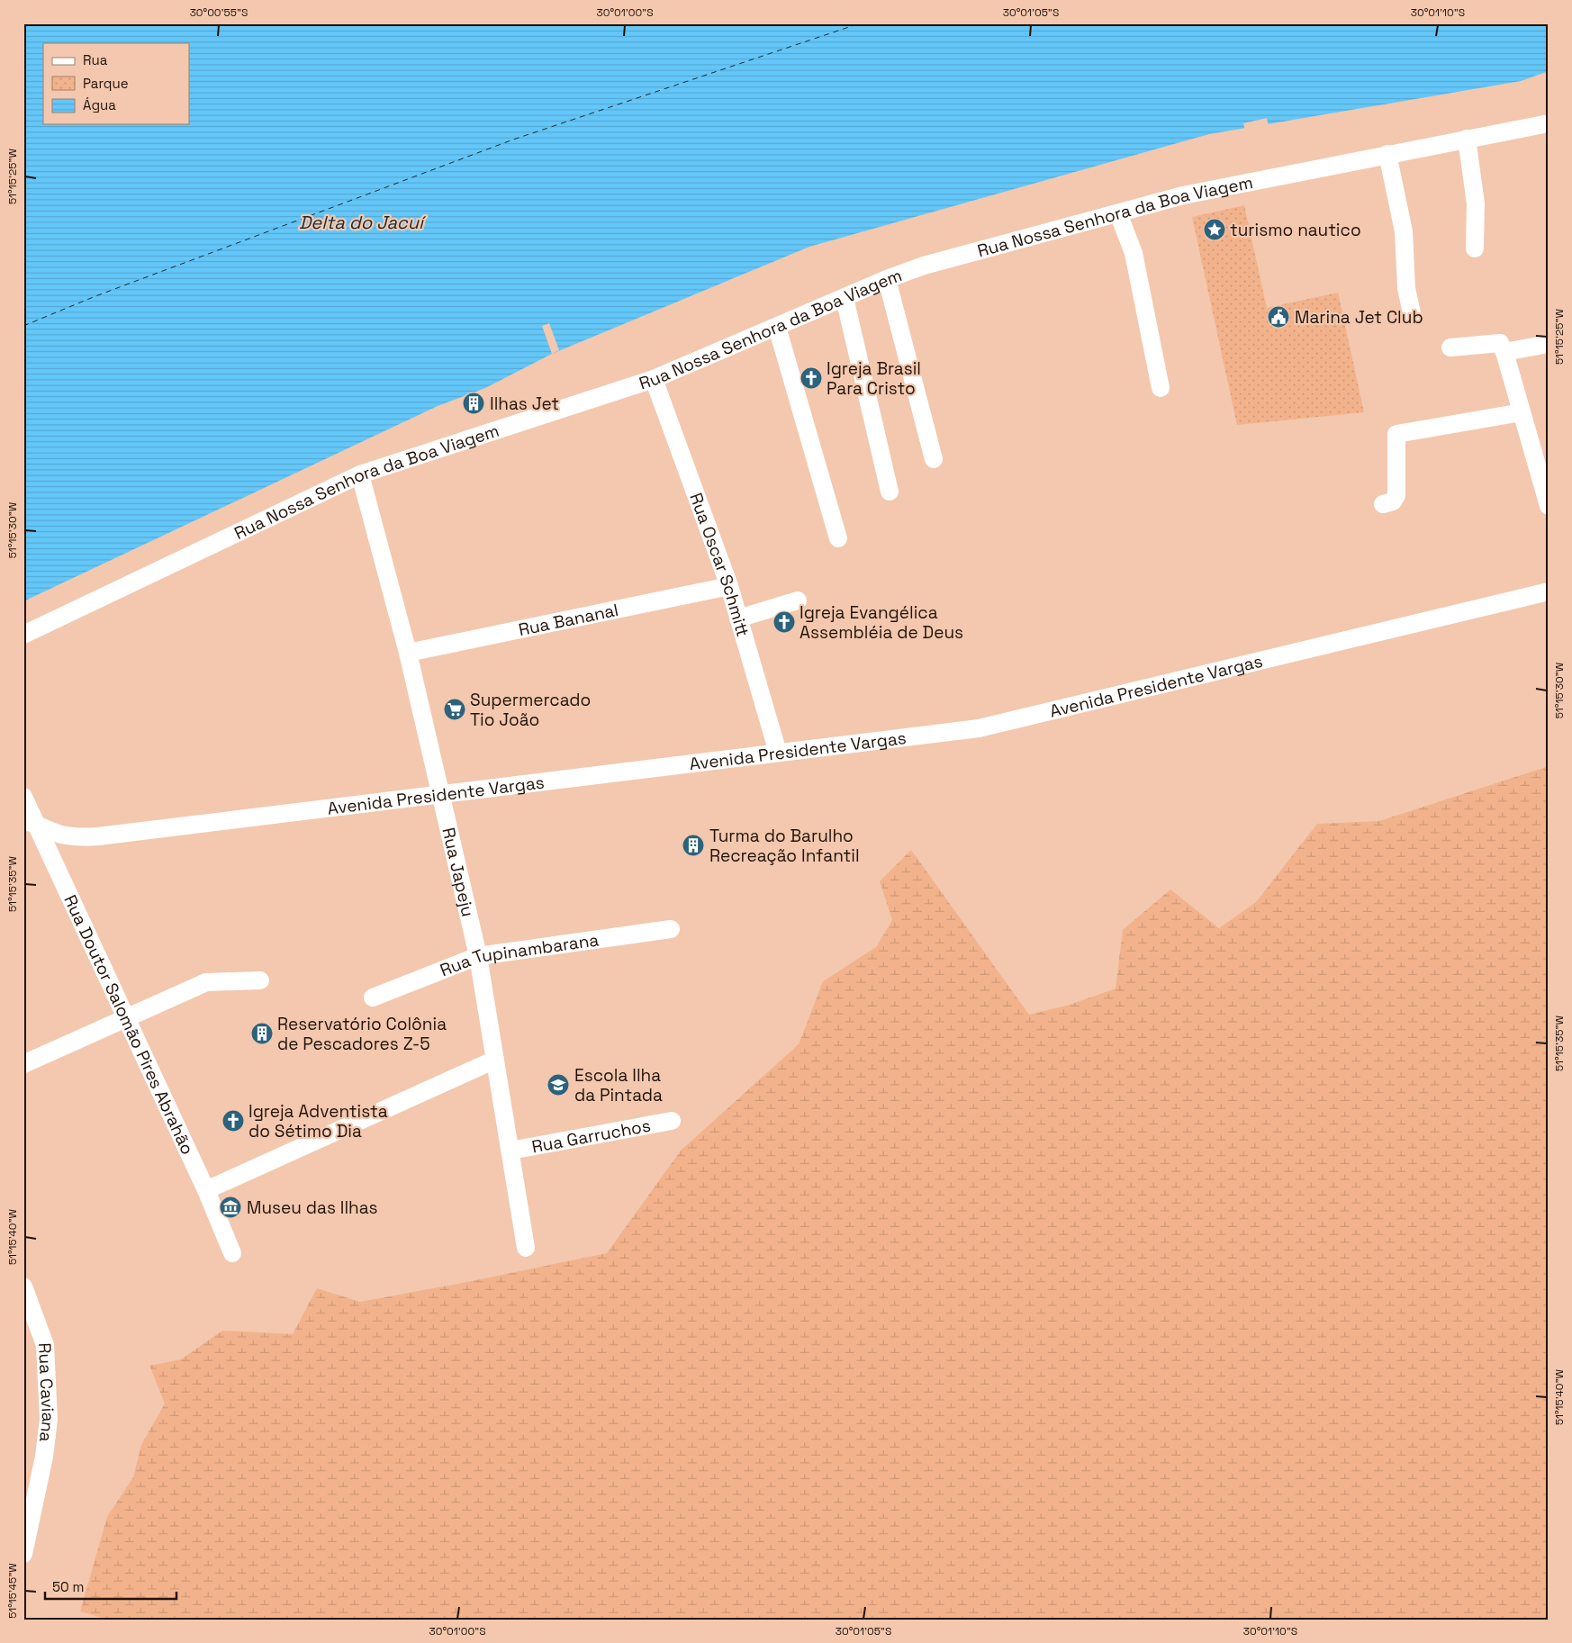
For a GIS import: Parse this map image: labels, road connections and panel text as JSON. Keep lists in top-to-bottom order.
{
  "streets": {
    "street": [
      "Rua Nossa Senhora da Boa Viagem",
      "Rua Oscar Schmitt",
      "Rua Bananal",
      "Avenida Presidente Vargas",
      "Rua Japeju",
      "Rua Tupinambarana",
      "Rua Doutor Salomão Pires Abrahão",
      "Rua Garruchos",
      "Rua Caviana"
    ]
  },
  "crossings": [
    ["Rua Nossa Senhora da Boa Viagem", "Rua Oscar Schmitt"],
    ["Rua Nossa Senhora da Boa Viagem", "Rua Japeju"],
    ["Rua Oscar Schmitt", "Rua Bananal"],
    ["Rua Oscar Schmitt", "Avenida Presidente Vargas"],
    ["Rua Bananal", "Rua Japeju"],
    ["Avenida Presidente Vargas", "Rua Japeju"],
    ["Avenida Presidente Vargas", "Rua Doutor Salomão Pires Abrahão"],
    ["Rua Japeju", "Rua Tupinambarana"],
    ["Rua Japeju", "Rua Garruchos"]
  ],
  "water": ["Delta do Jacuí"],
  "places": {
    "place": ["turismo nautico"],
    "public building": ["Marina Jet Club"],
    "church": ["Igreja Brasil Para Cristo", "Igreja Evangélica Assembléia de Deus", "Igreja Adventista do Sétimo Dia"],
    "building": ["Ilhas Jet", "Turma do Barulho Recreação Infantil", "Reservatório Colônia de Pescadores Z-5"],
    "supermarket": ["Supermercado Tio João"],
    "school or university": ["Escola Ilha da Pintada"],
    "museum": ["Museu das Ilhas"]
  },
  "legend": ["Rua", "Parque", "Água"],
  "scale_bar": "50 m",
  "coordinates": [
    "30°00'55\"S",
    "30°01'00\"S",
    "30°01'05\"S",
    "30°01'10\"S",
    "51°15'25\"W",
    "51°15'30\"W",
    "51°15'35\"W",
    "51°15'40\"W",
    "51°15'45\"W"
  ]
}
